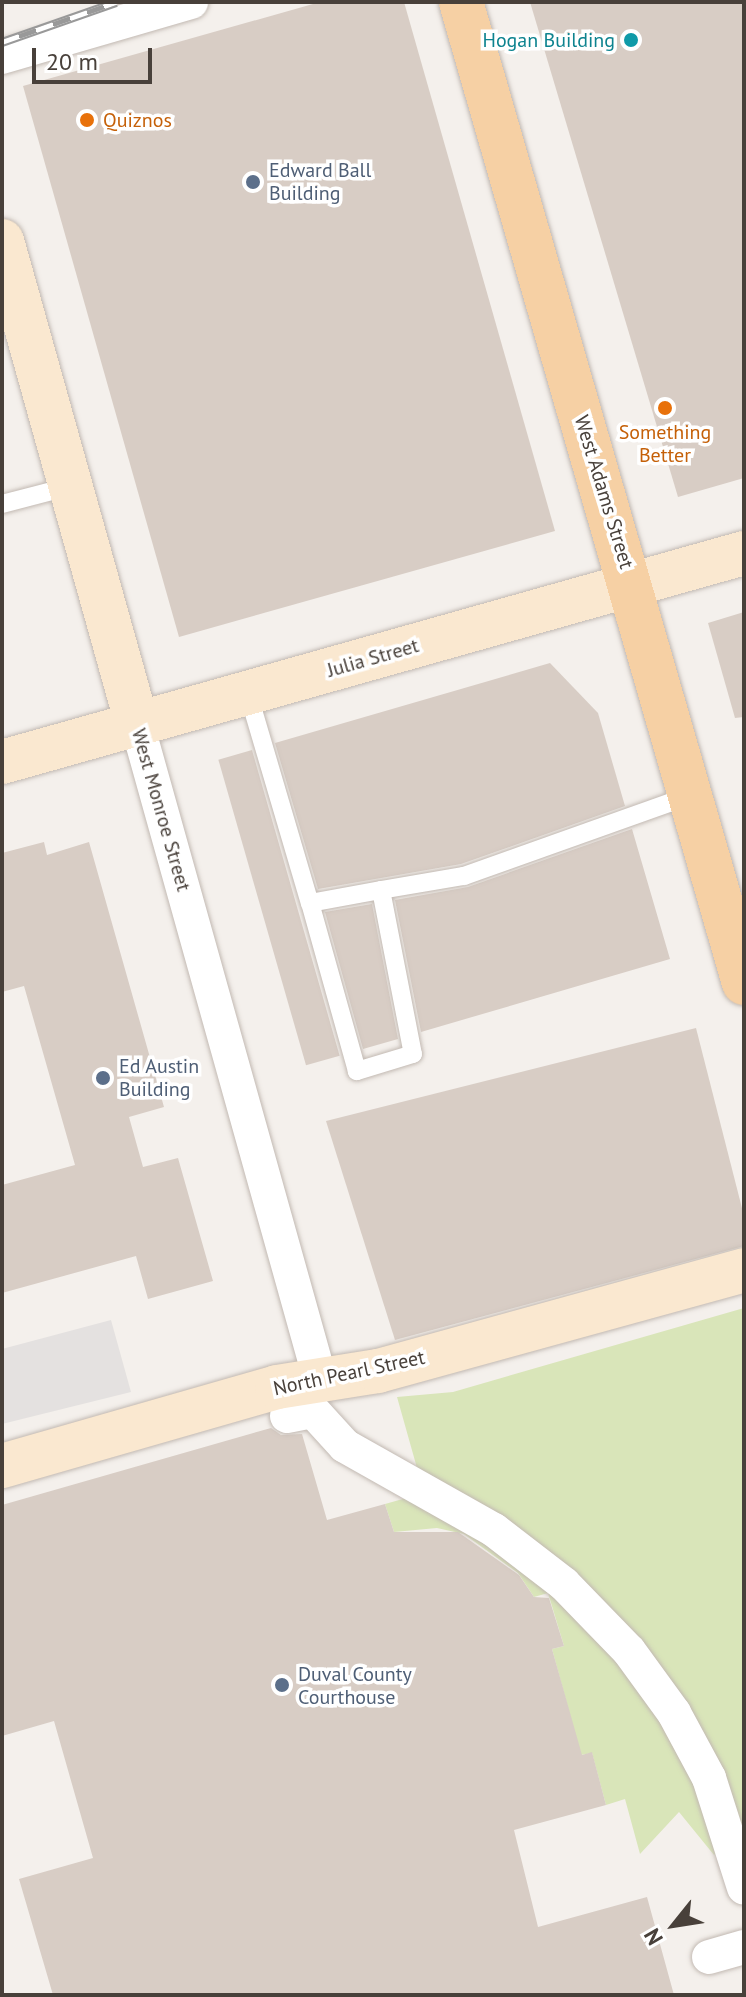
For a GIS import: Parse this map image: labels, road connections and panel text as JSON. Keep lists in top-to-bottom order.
{
  "streets": {
    "main road": ["West Adams Street"],
    "street": ["Julia Street", "West Monroe Street", "North Pearl Street"]
  },
  "crossings": [
    ["West Adams Street", "Julia Street"],
    ["Julia Street", "West Monroe Street"],
    ["West Monroe Street", "North Pearl Street"]
  ],
  "places": [
    "Hogan Building",
    "Quiznos",
    "Edward Ball Building",
    "Something Better",
    "Ed Austin Building",
    "Duval County Courthouse"
  ],
  "scale_bar": "20 m",
  "north": "bottom left"
}
